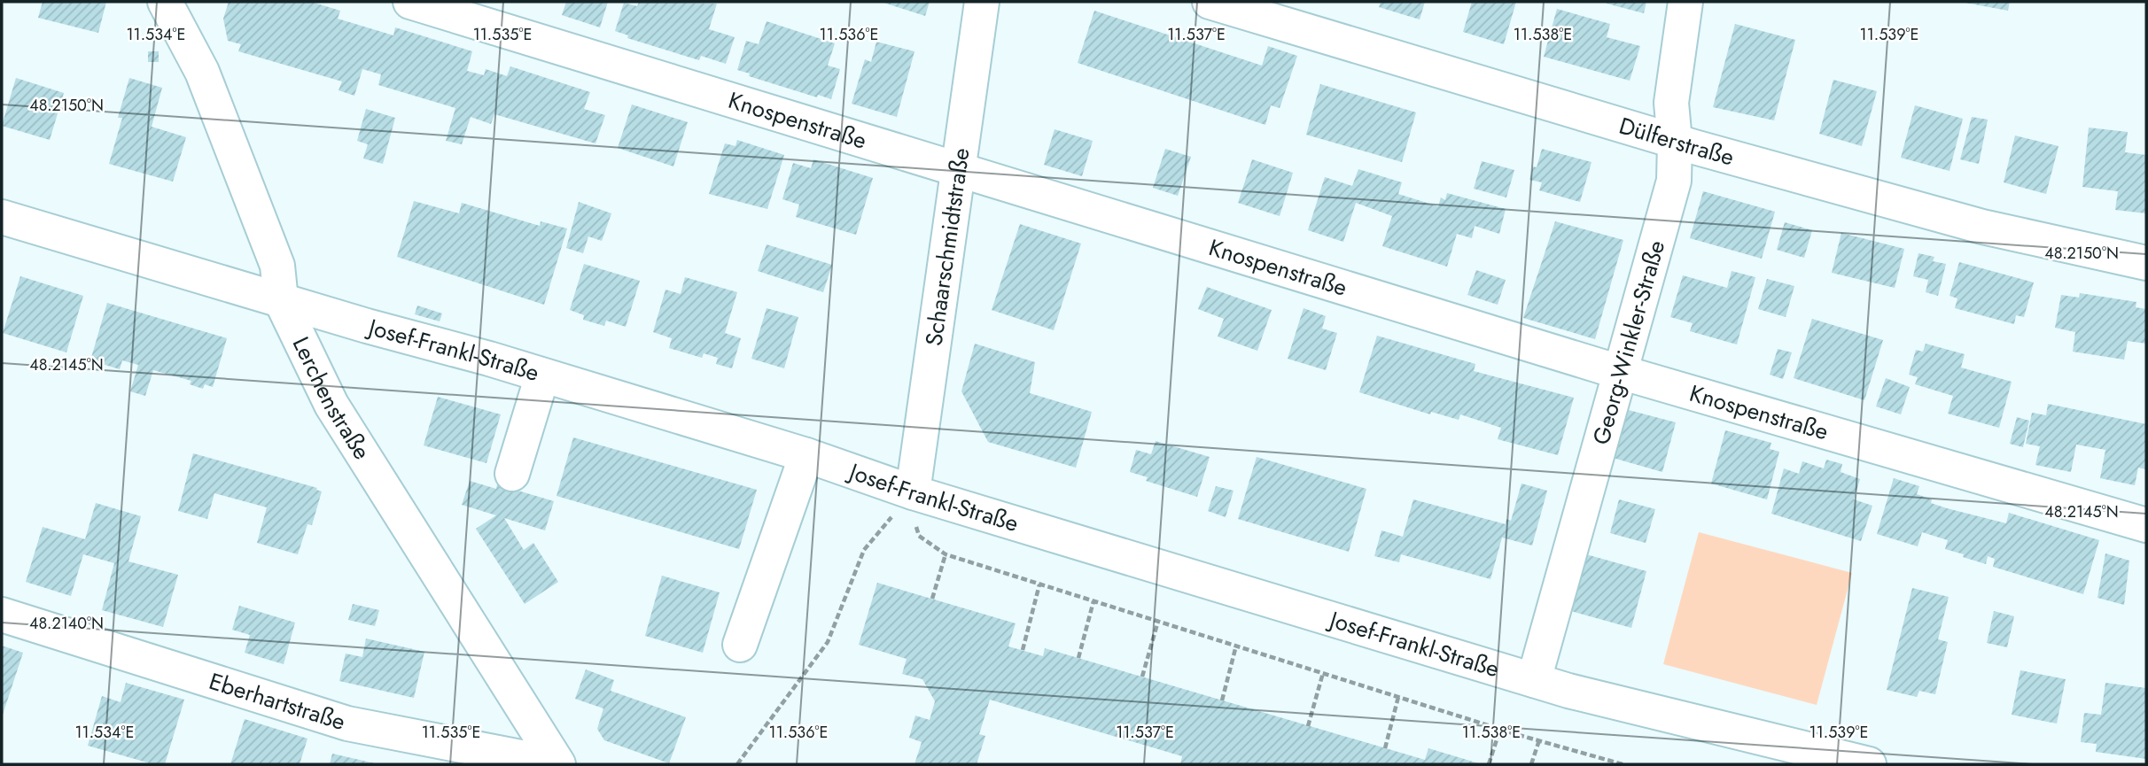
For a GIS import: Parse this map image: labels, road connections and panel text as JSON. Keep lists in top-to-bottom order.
{
  "streets": {
    "street": [
      "Knospenstraße",
      "Dülferstraße",
      "Schaarschmidtstraße",
      "Georg-Winkler-Straße",
      "Josef-Frankl-Straße",
      "Lerchenstraße",
      "Eberhartstraße"
    ]
  },
  "crossings": [
    ["Knospenstraße", "Schaarschmidtstraße"],
    ["Knospenstraße", "Georg-Winkler-Straße"],
    ["Dülferstraße", "Georg-Winkler-Straße"],
    ["Schaarschmidtstraße", "Josef-Frankl-Straße"],
    ["Georg-Winkler-Straße", "Josef-Frankl-Straße"],
    ["Josef-Frankl-Straße", "Lerchenstraße"],
    ["Lerchenstraße", "Eberhartstraße"]
  ],
  "coordinates": [
    "11.534°E",
    "11.535°E",
    "11.536°E",
    "11.537°E",
    "11.538°E",
    "11.539°E",
    "48.2150°N",
    "48.2145°N",
    "48.2140°N"
  ]
}
